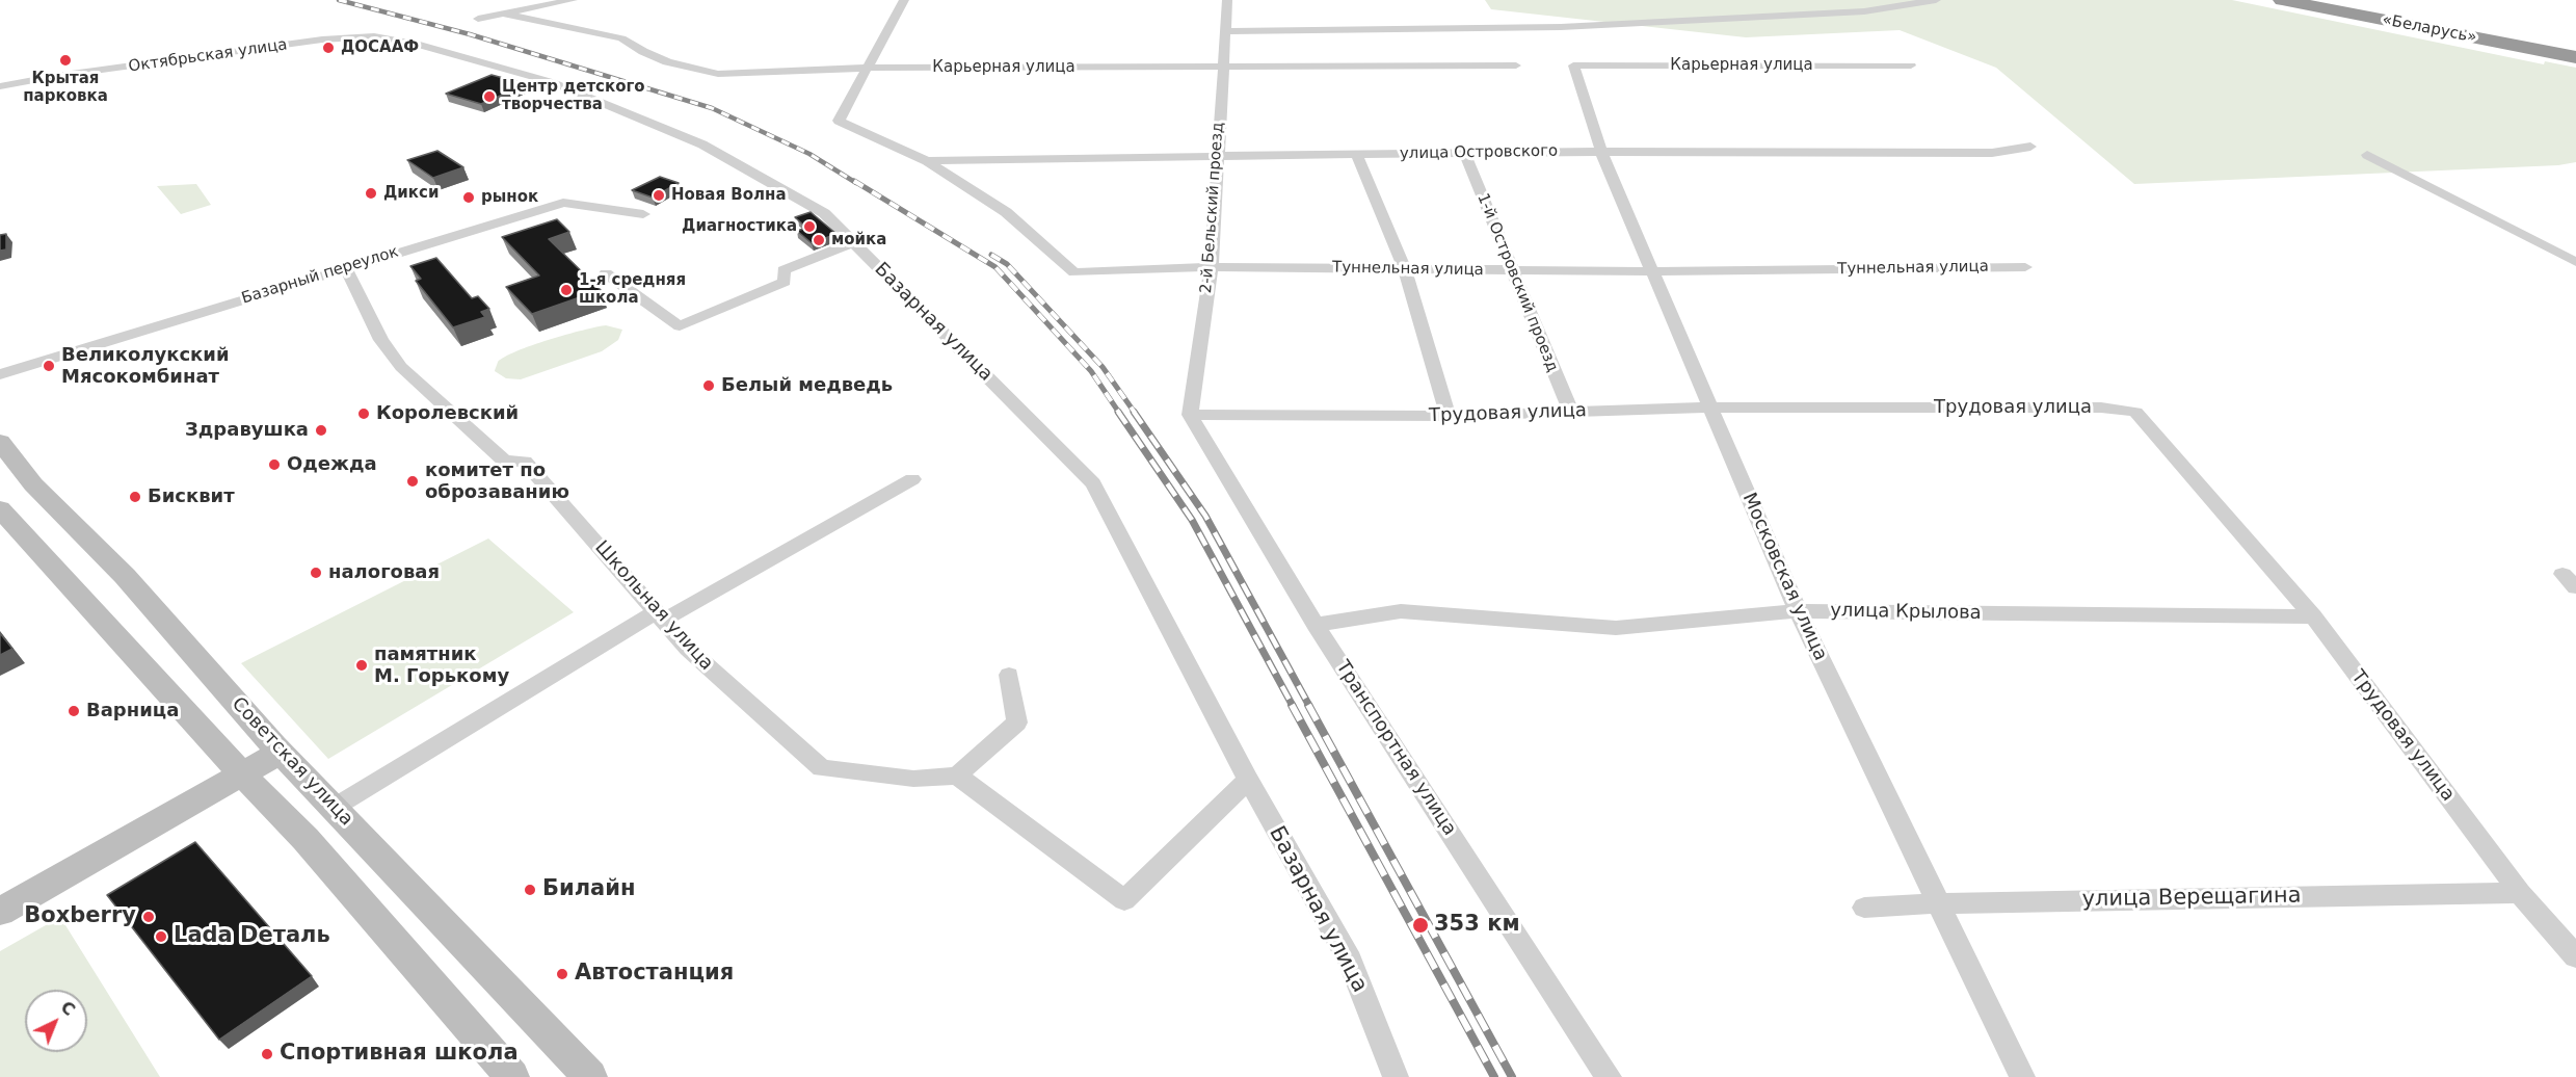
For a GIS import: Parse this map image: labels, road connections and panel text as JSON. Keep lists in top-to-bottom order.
{
  "streets": {
    "highway": ["«Беларусь»"],
    "main road": ["Советская улица"],
    "street": [
      "Октябрьская улица",
      "Карьерная улица",
      "улица Островского",
      "2-й Бельский проезд",
      "Туннельная улица",
      "Базарный переулок",
      "1-й Островский проезд",
      "Базарная улица",
      "Трудовая улица",
      "Московская улица",
      "Школьная улица",
      "улица Крылова",
      "Транспортная улица",
      "улица Верещагина"
    ]
  },
  "crossings": [
    ["Октябрьская улица", "Базарная улица"],
    ["Карьерная улица", "2-й Бельский проезд"],
    ["Карьерная улица", "Туннельная улица"],
    ["Карьерная улица", "Московская улица"],
    ["улица Островского", "2-й Бельский проезд"],
    ["улица Островского", "Туннельная улица"],
    ["улица Островского", "1-й Островский проезд"],
    ["улица Островского", "Московская улица"],
    ["2-й Бельский проезд", "Туннельная улица"],
    ["2-й Бельский проезд", "Трудовая улица"],
    ["2-й Бельский проезд", "Транспортная улица"],
    ["Туннельная улица", "1-й Островский проезд"],
    ["Туннельная улица", "Московская улица"],
    ["Базарный переулок", "Школьная улица"],
    ["1-й Островский проезд", "Трудовая улица"],
    ["Трудовая улица", "Московская улица"],
    ["Трудовая улица", "улица Крылова"],
    ["Трудовая улица", "Транспортная улица"],
    ["Трудовая улица", "улица Верещагина"],
    ["Московская улица", "улица Крылова"],
    ["Московская улица", "улица Верещагина"],
    ["улица Крылова", "Транспортная улица"]
  ],
  "places": [
    "ДОСААФ",
    "Крытая парковка",
    "Центр детского творчества",
    "Дикси",
    "Новая Волна",
    "рынок",
    "Диагностика",
    "мойка",
    "1-я средняя школа",
    "Великолукский Мясокомбинат",
    "Белый медведь",
    "Королевский",
    "Здравушка",
    "Одежда",
    "комитет по оброзаванию",
    "Бисквит",
    "налоговая",
    "памятник М. Горькому",
    "Варница",
    "Билайн",
    "Boxberry",
    "353 км",
    "Lada Dеталь",
    "Автостанция",
    "Спортивная школа"
  ],
  "north": "top right"
}
